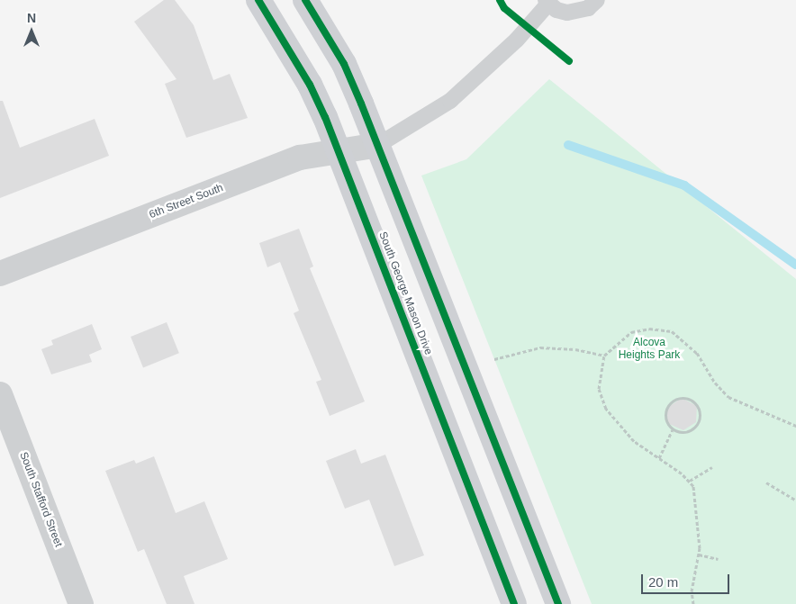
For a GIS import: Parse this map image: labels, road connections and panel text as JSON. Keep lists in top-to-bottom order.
{
  "streets": {
    "main road": ["South George Mason Drive"],
    "street": ["6th Street South", "South Stafford Street"]
  },
  "crossings": [
    ["6th Street South", "South George Mason Drive"]
  ],
  "parks": ["Alcova Heights Park"],
  "scale_bar": "20 m",
  "north": "top"
}
